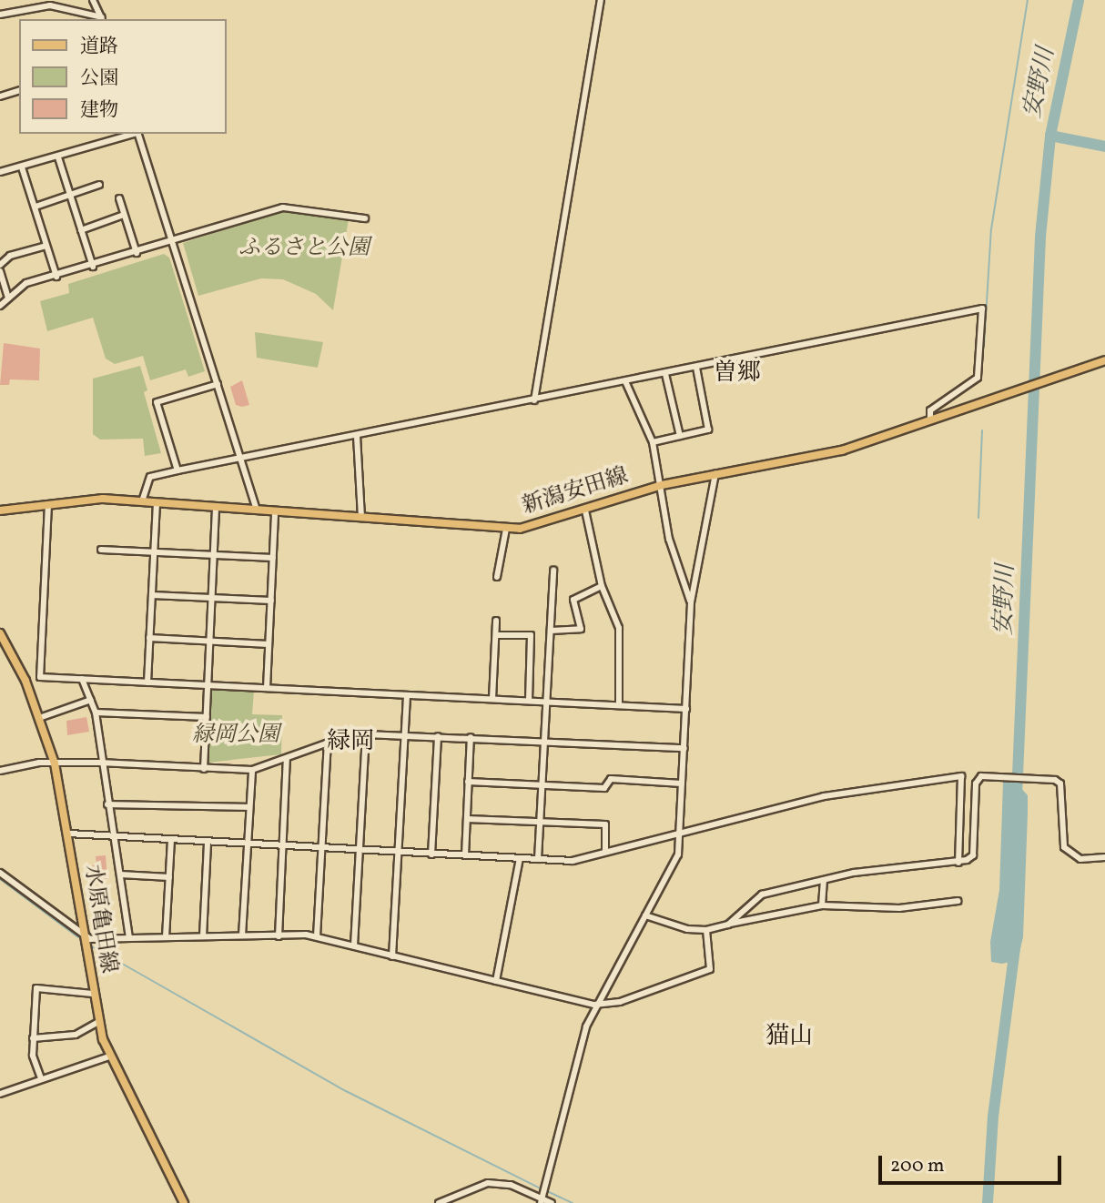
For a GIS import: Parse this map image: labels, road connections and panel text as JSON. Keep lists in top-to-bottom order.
{
  "streets": {
    "main road": ["新潟安田線", "水原亀田線"]
  },
  "districts": ["曽郷", "緑岡", "猫山"],
  "water": ["安野川"],
  "parks": ["ふるさと公園", "緑岡公園"],
  "legend": ["道路", "公園", "建物"],
  "scale_bar": "200 m"
}
